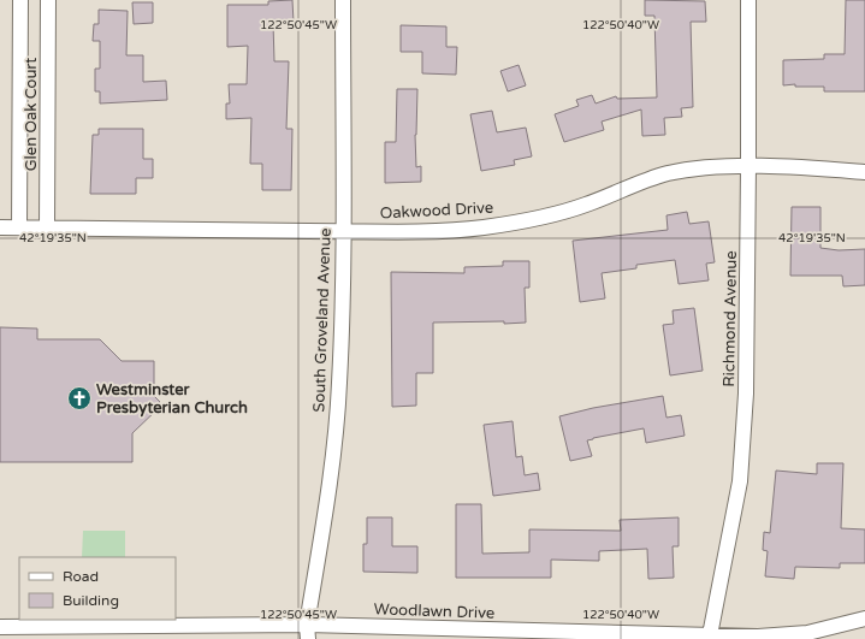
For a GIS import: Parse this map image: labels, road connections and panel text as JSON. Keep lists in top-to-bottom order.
{
  "streets": {
    "street": [
      "Glen Oak Court",
      "Oakwood Drive",
      "Richmond Avenue",
      "South Groveland Avenue",
      "Woodlawn Drive"
    ]
  },
  "crossings": [
    ["Glen Oak Court", "Oakwood Drive"],
    ["Oakwood Drive", "Richmond Avenue"],
    ["Oakwood Drive", "South Groveland Avenue"],
    ["Richmond Avenue", "Woodlawn Drive"],
    ["South Groveland Avenue", "Woodlawn Drive"]
  ],
  "places": {
    "church": ["Westminster Presbyterian Church"]
  },
  "legend": ["Road", "Building"],
  "coordinates": ["122°50'45\"W", "122°50'40\"W", "42°19'35\"N"]
}
